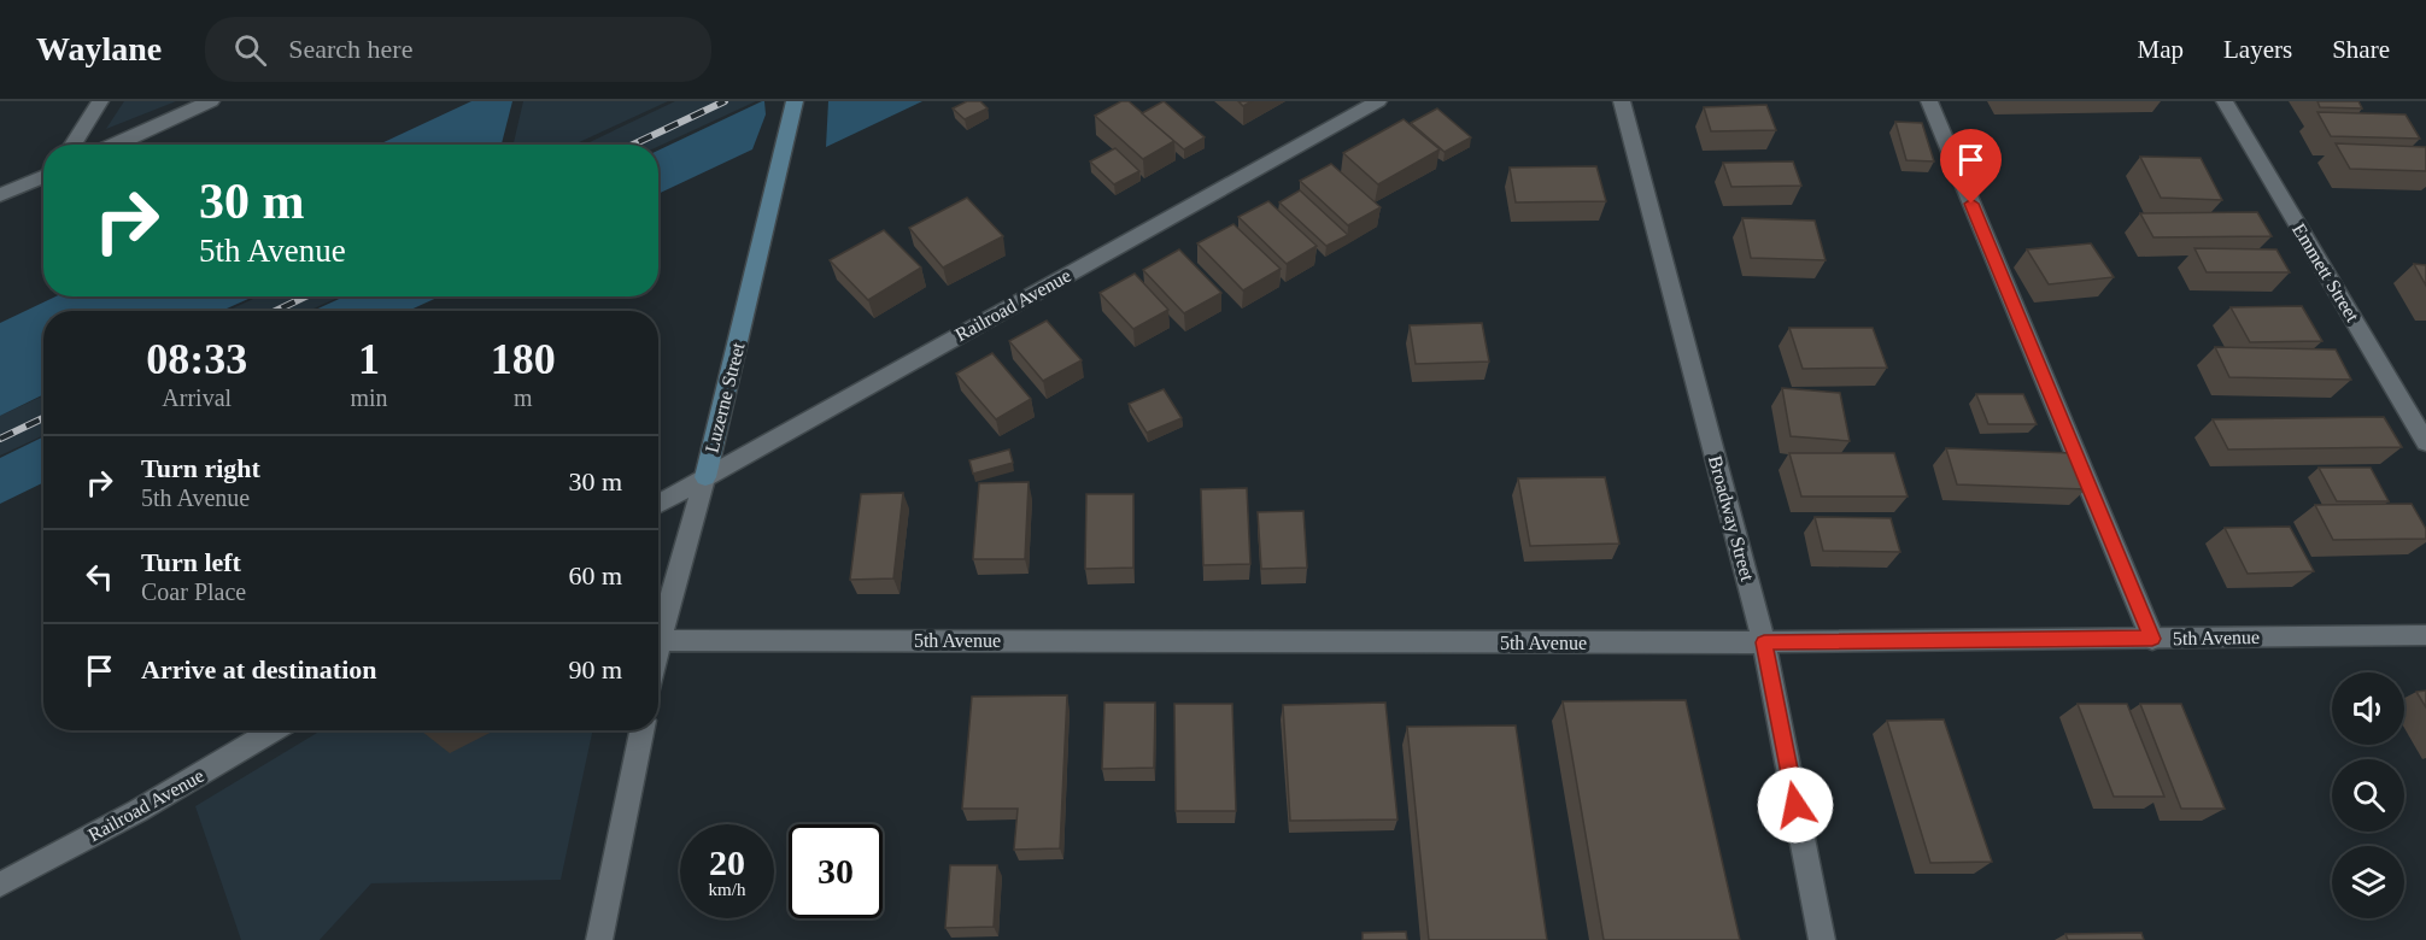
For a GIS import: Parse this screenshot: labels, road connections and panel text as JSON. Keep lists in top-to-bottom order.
{
  "streets": {
    "street": [
      "Emmett Street",
      "Railroad Avenue",
      "Luzerne Street",
      "Broadway Street",
      "5th Avenue"
    ]
  },
  "crossings": [
    ["Railroad Avenue", "Luzerne Street"],
    ["Luzerne Street", "5th Avenue"],
    ["Broadway Street", "5th Avenue"]
  ],
  "page": {
    "header": "Waylane",
    "search": "Search here",
    "nav": ["Map", "Layers", "Share"],
    "turn": ["30 m", "5th Avenue"],
    "eta": [
      "08:33",
      "Arrival",
      "1",
      "min",
      "180",
      "m"
    ],
    "list": [
      {
        "name": "Turn right",
        "note": "5th Avenue",
        "value": "30 m"
      },
      {
        "name": "Turn left",
        "note": "Coar Place",
        "value": "60 m"
      },
      {
        "name": "Arrive at destination",
        "value": "90 m"
      }
    ],
    "speed": "20 km/h",
    "limit": "30"
  }
}
